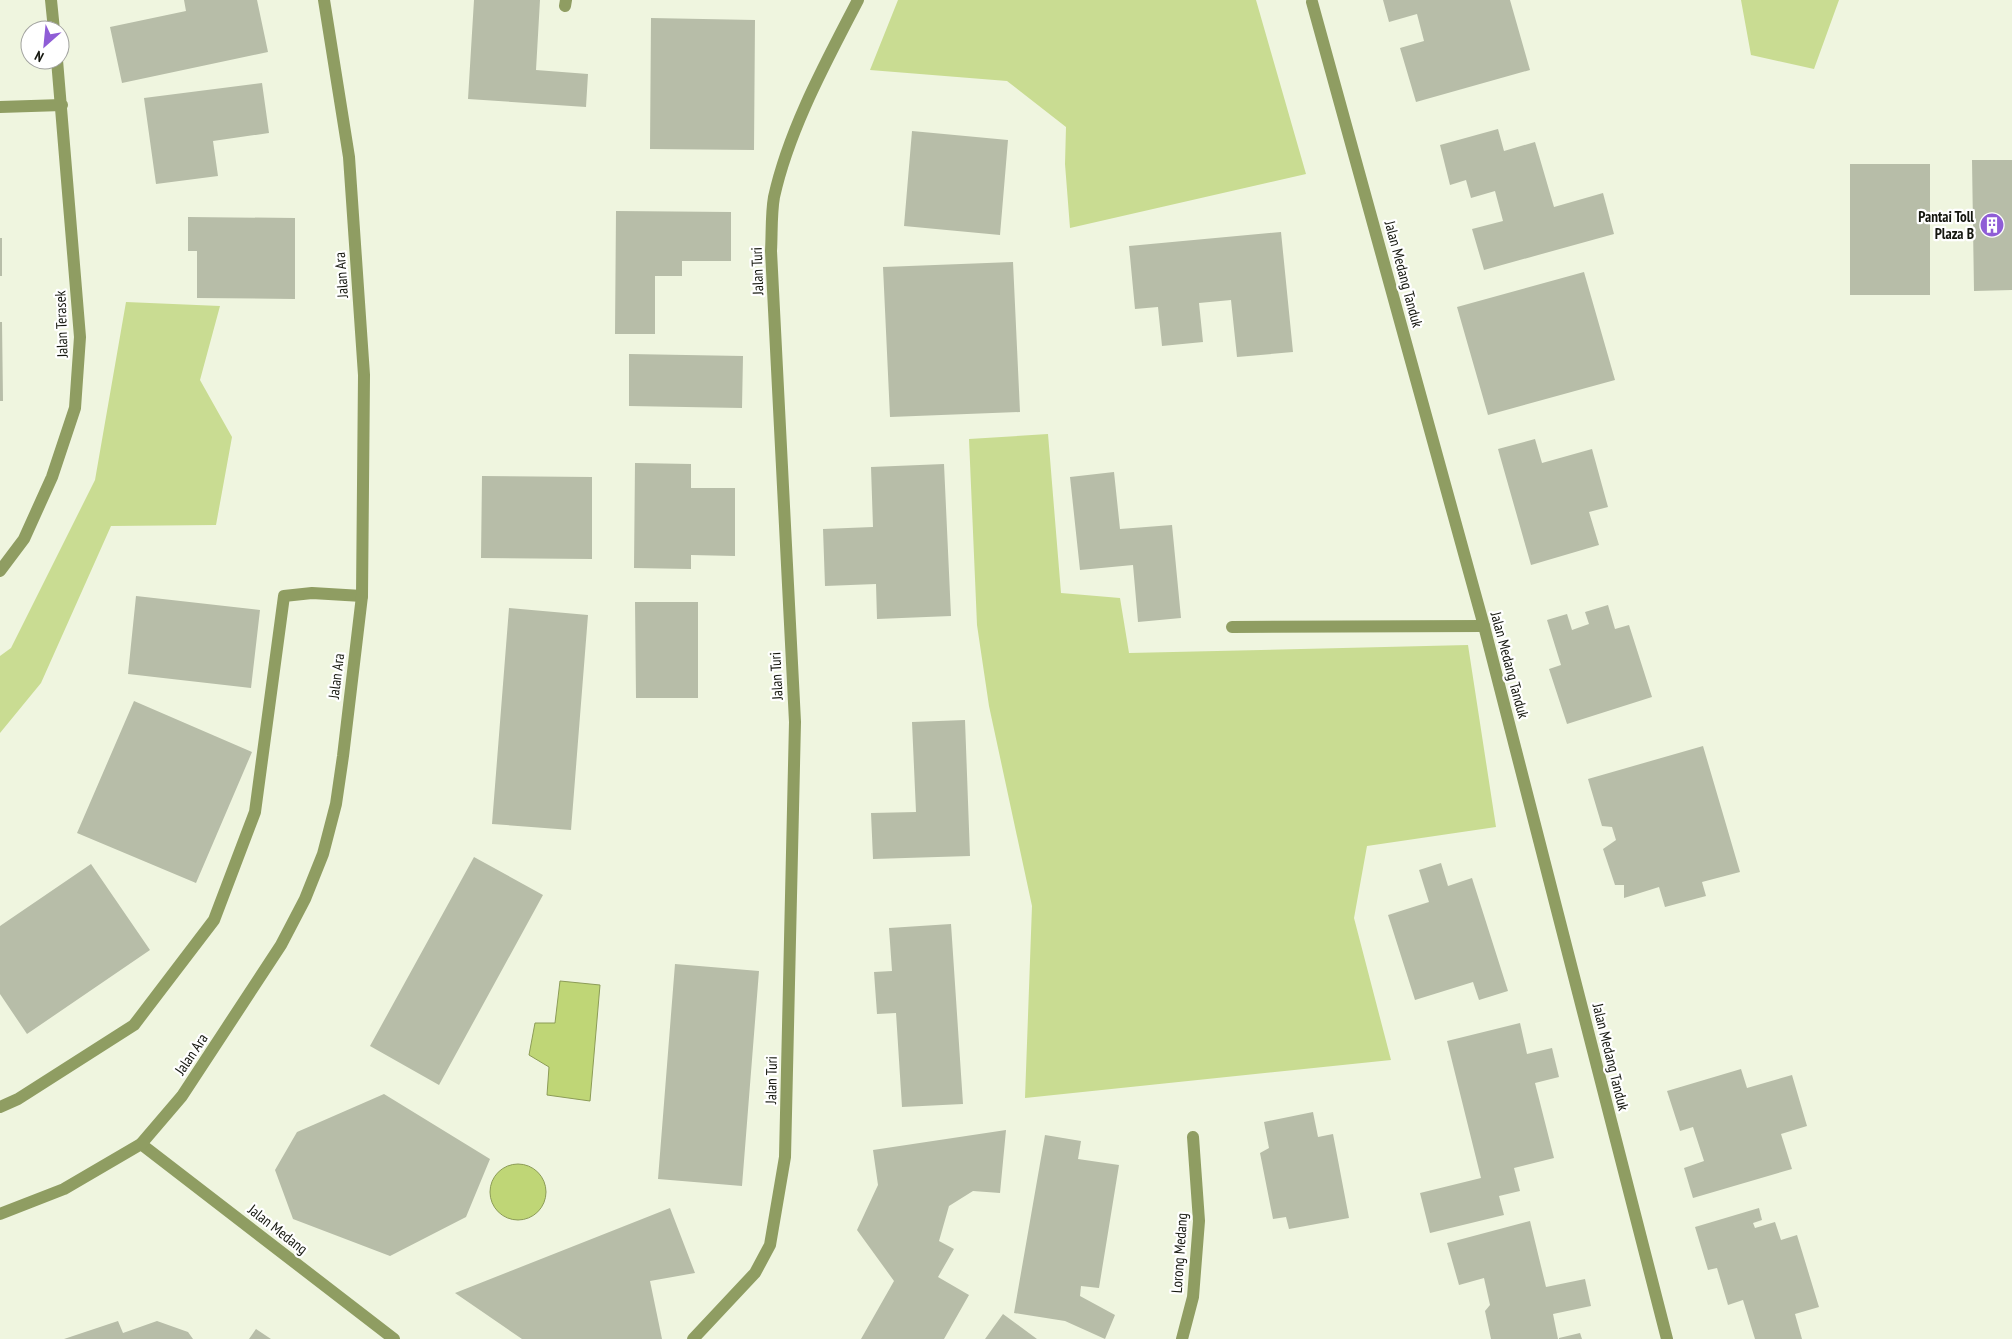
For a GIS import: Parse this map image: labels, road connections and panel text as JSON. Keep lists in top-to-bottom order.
{
  "streets": {
    "street": [
      "Jalan Turi",
      "Jalan Medang Tanduk",
      "Jalan Ara",
      "Jalan Terasek",
      "Jalan Medang",
      "Lorong Medang"
    ]
  },
  "crossings": [
    ["Jalan Ara", "Jalan Medang"]
  ],
  "places": {
    "building": ["Pantai Toll Plaza B"]
  },
  "north": "bottom left"
}
